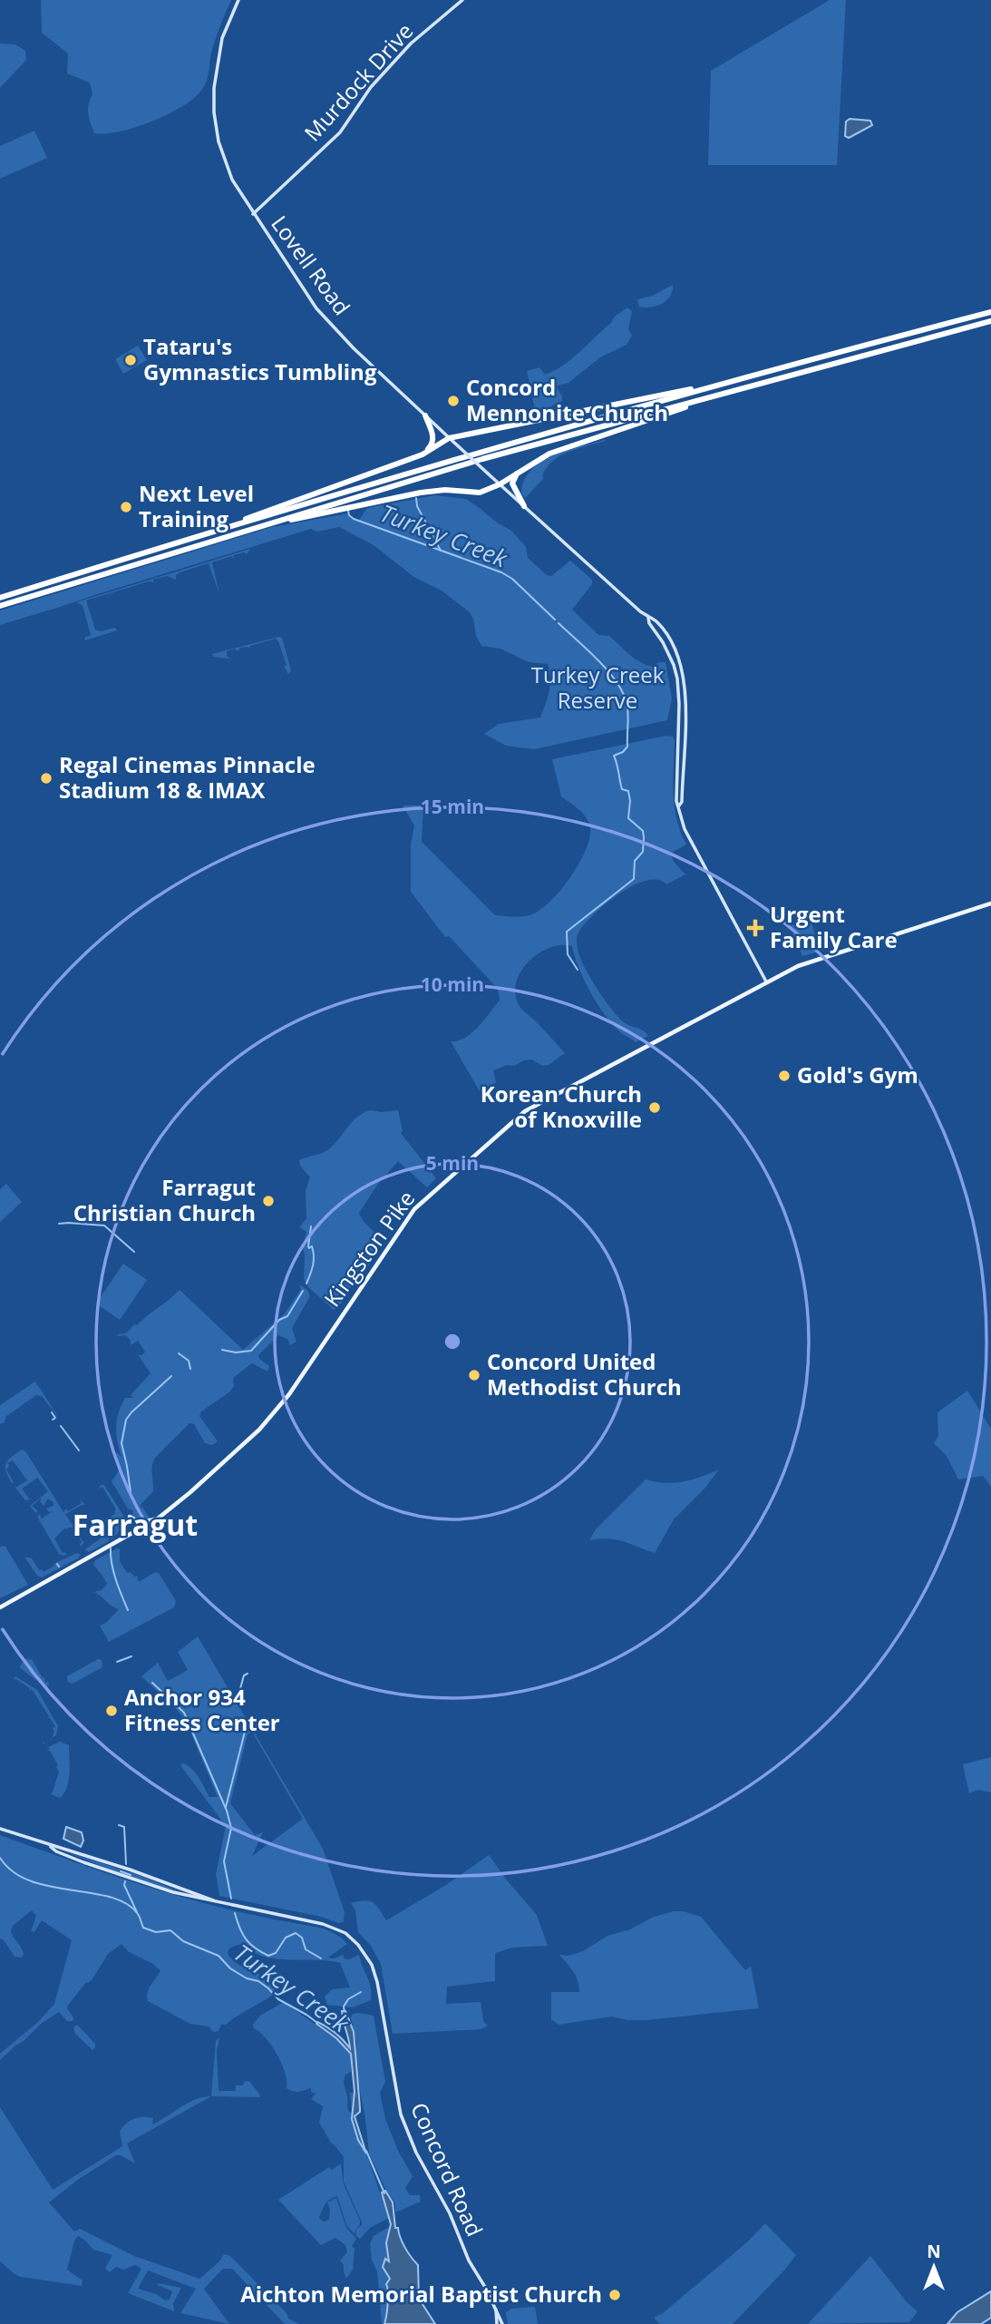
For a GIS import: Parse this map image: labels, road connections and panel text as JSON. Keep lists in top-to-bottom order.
{
  "streets": {
    "main road": [
      "Murdock Drive",
      "Lovell Road",
      "Kingston Pike",
      "Concord Road"
    ]
  },
  "crossings": [
    ["Murdock Drive", "Lovell Road"],
    ["Lovell Road", "Kingston Pike"]
  ],
  "districts": ["Farragut"],
  "water": ["Turkey Creek"],
  "parks": ["Turkey Creek Reserve"],
  "places": {
    "other": [
      "Tataru's Gymnastics Tumbling",
      "Concord Mennonite Church",
      "Next Level Training",
      "Regal Cinemas Pinnacle Stadium 18 & IMAX",
      "Gold's Gym",
      "Korean Church of Knoxville",
      "Farragut Christian Church",
      "Concord United Methodist Church",
      "Anchor 934 Fitness Center",
      "Aichton Memorial Baptist Church"
    ],
    "health": ["Urgent Family Care"]
  },
  "north": "top",
  "rings": ["15 min", "10 min", "5 min"]
}
